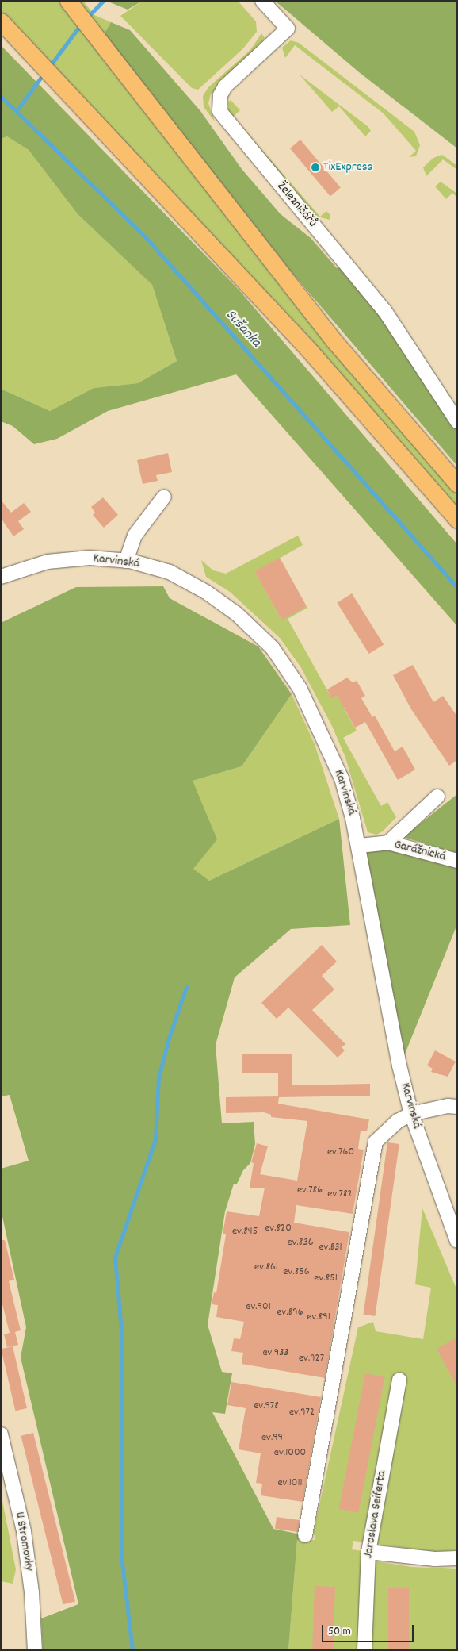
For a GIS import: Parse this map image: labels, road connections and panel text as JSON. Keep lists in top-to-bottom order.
{
  "streets": {
    "street": [
      "Železničářů",
      "Karvinská",
      "Garážnická",
      "Jaroslava Seiferta",
      "U Stromovky"
    ]
  },
  "crossings": [
    ["Karvinská", "Garážnická"]
  ],
  "water": ["Sušanka"],
  "places": ["TixExpress"],
  "house_numbers": [
    "ev.760",
    "ev.786",
    "ev.782",
    "ev.820",
    "ev.845",
    "ev.836",
    "ev.831",
    "ev.861",
    "ev.856",
    "ev.851",
    "ev.901",
    "ev.896",
    "ev.891",
    "ev.933",
    "ev.927",
    "ev.978",
    "ev.972",
    "ev.991",
    "ev.1000",
    "ev.1011"
  ],
  "scale_bar": "50 m"
}
